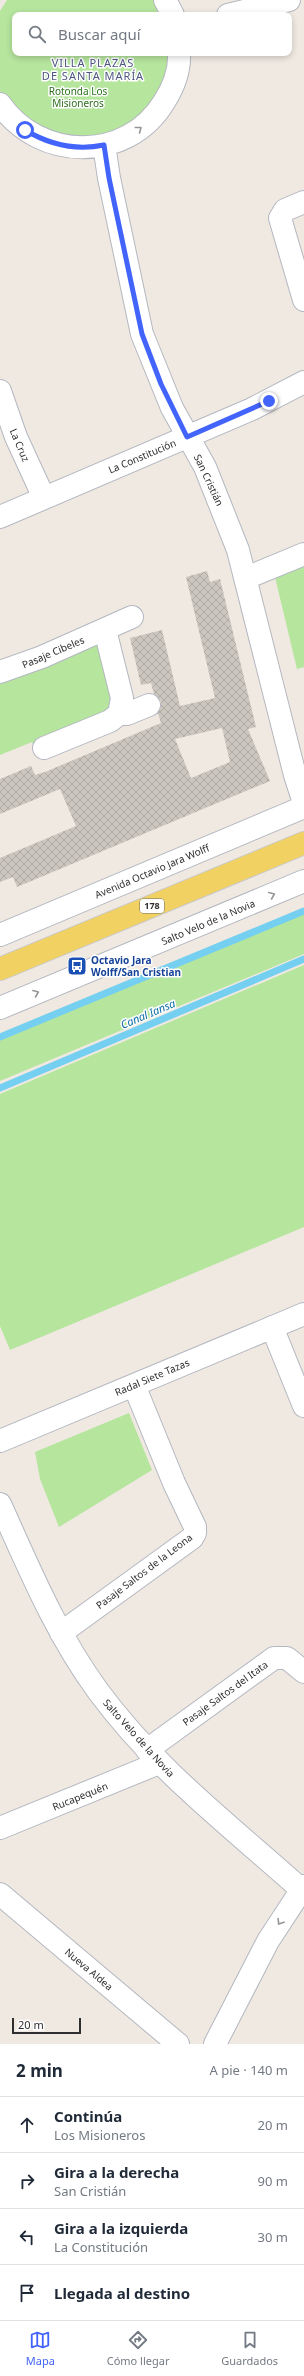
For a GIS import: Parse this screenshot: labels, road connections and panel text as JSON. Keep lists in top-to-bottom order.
{
  "streets": {
    "main road": ["178"],
    "street": [
      "La Cruz",
      "La Constitución",
      "San Cristián",
      "Pasaje Cibeles",
      "Avenida Octavio Jara Wolff",
      "Salto Velo de la Novia",
      "Radal Siete Tazas",
      "Pasaje Saltos de la Leona",
      "Pasaje Saltos del Itata",
      "Rucapequén",
      "Nueva Aldea"
    ]
  },
  "crossings": [
    ["La Cruz", "La Constitución"],
    ["La Constitución", "San Cristián"],
    ["Salto Velo de la Novia", "Pasaje Saltos de la Leona"],
    ["Salto Velo de la Novia", "Pasaje Saltos del Itata"],
    ["Salto Velo de la Novia", "Rucapequén"],
    ["Radal Siete Tazas", "Pasaje Saltos de la Leona"],
    ["Pasaje Saltos del Itata", "Rucapequén"]
  ],
  "one_way": ["Salto Velo de la Novia"],
  "districts": ["VILLA PLAZAS DE SANTA MARÍA"],
  "water": ["Canal Iansa"],
  "parks": ["Rotonda Los Misioneros"],
  "places": {
    "bus stop": ["Octavio Jara Wolff/San Cristian"]
  },
  "scale_bar": "20 m",
  "page": {
    "search": "Buscar aquí",
    "scale": "20 m",
    "heading": ["2 min", "A pie · 140 m"],
    "list": [
      ["Continúa", "Los Misioneros", "20 m"],
      ["Gira a la derecha", "San Cristián", "90 m"],
      ["Gira a la izquierda", "La Constitución", "30 m"],
      "Llegada al destino"
    ],
    "nav": ["Mapa", "Cómo llegar", "Guardados"]
  }
}
